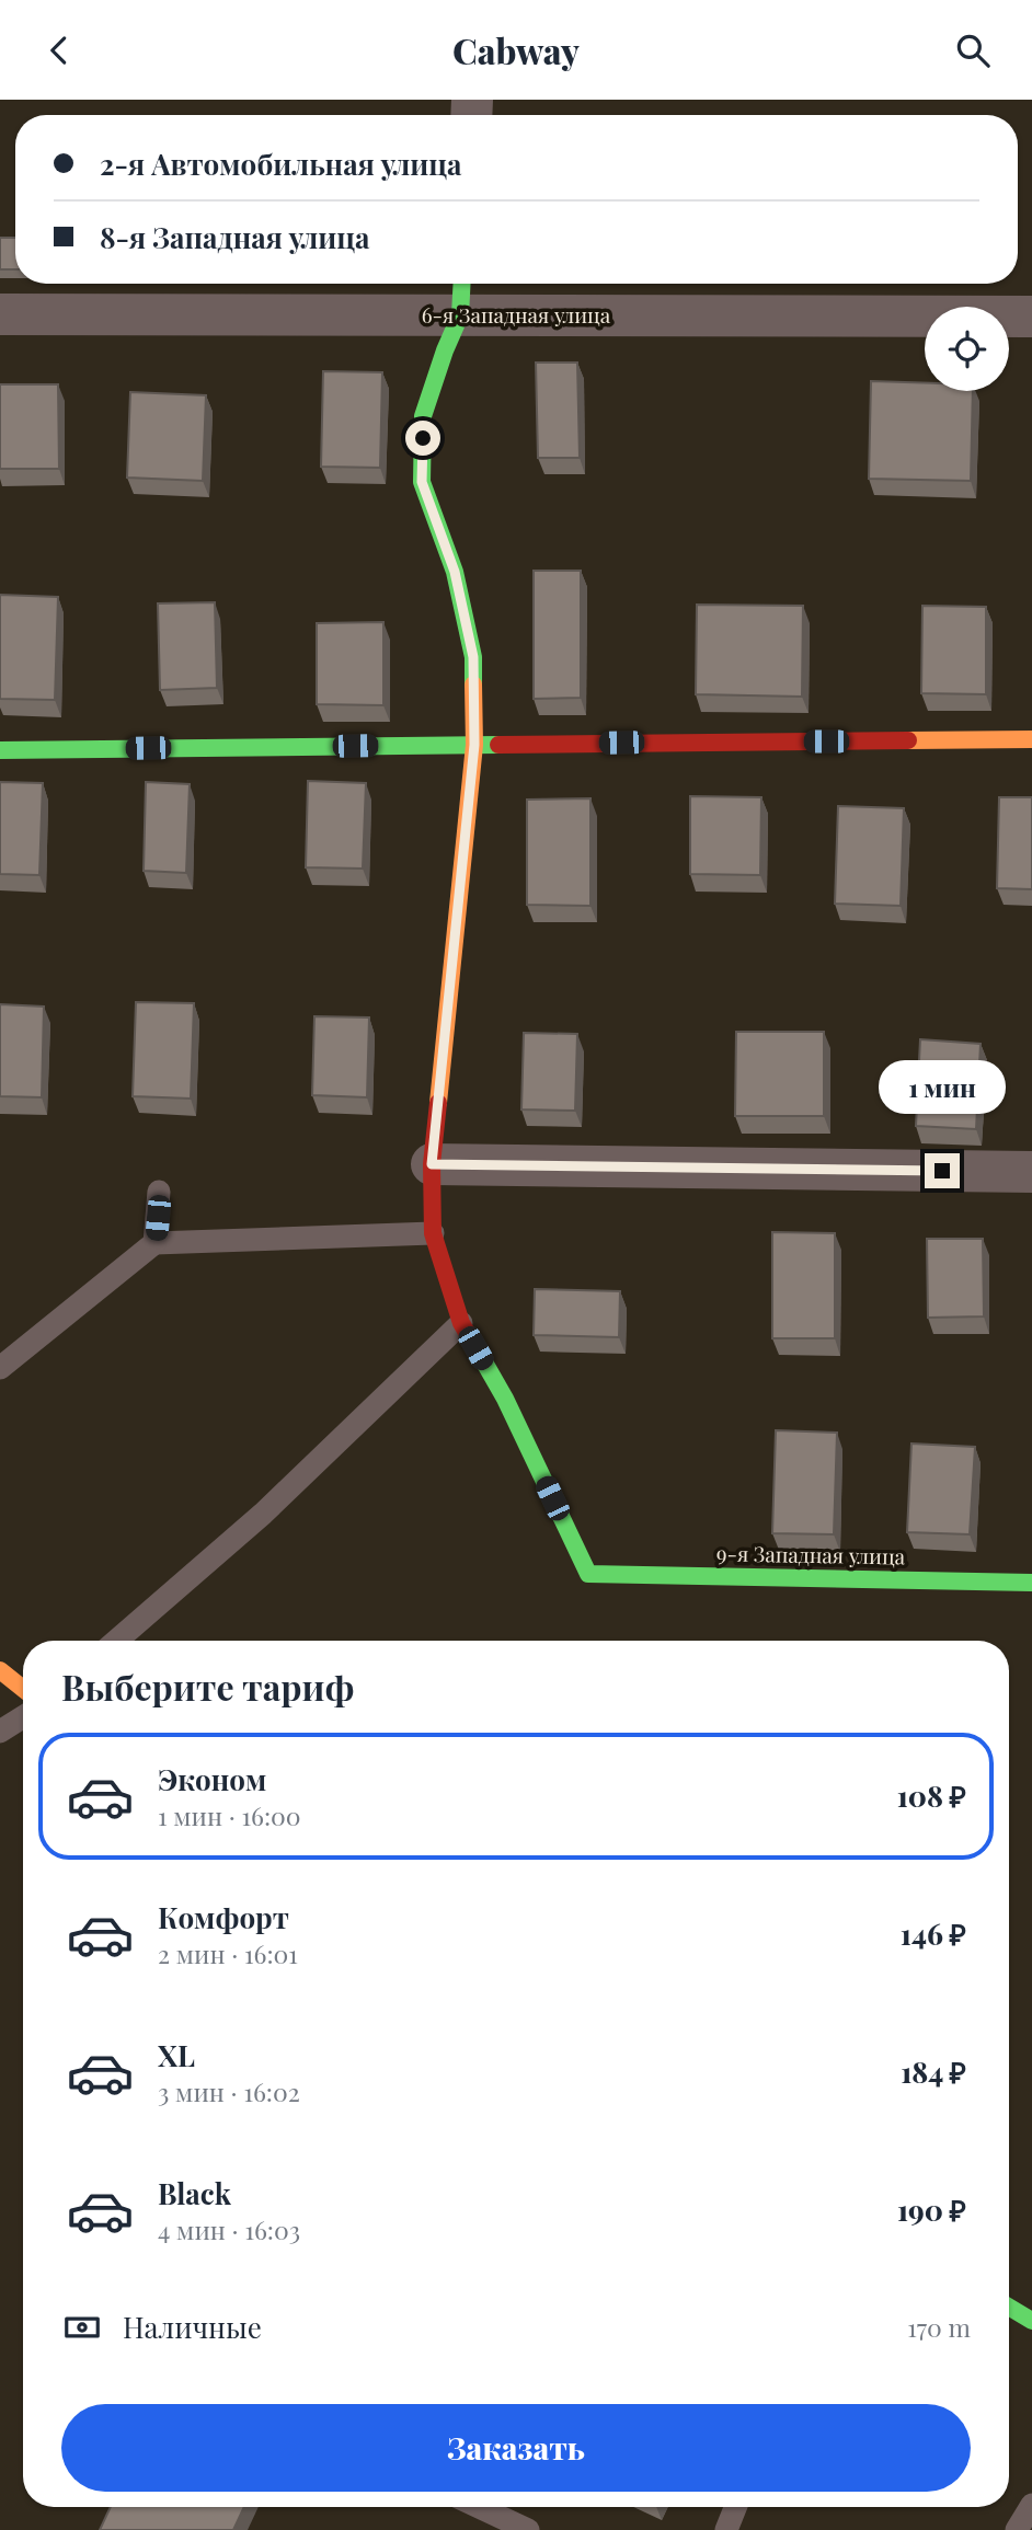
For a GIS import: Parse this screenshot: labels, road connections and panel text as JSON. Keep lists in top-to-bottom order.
{
  "streets": {
    "street": ["6-я Западная улица", "9-я Западная улица"]
  },
  "page": {
    "header": "Cabway",
    "banner": ["2-я Автомобильная улица", "8-я Западная улица"],
    "bubble": "1 мин",
    "heading": "Выберите тариф",
    "list": [
      {
        "name": "Эконом",
        "note": "1 мин · 16:00",
        "value": "108 ₽"
      },
      {
        "name": "Комфорт",
        "note": "2 мин · 16:01",
        "value": "146 ₽"
      },
      {
        "name": "XL",
        "note": "3 мин · 16:02",
        "value": "184 ₽"
      },
      {
        "name": "Black",
        "note": "4 мин · 16:03",
        "value": "190 ₽"
      }
    ],
    "pay": ["Наличные", "170 m"],
    "buttons": "Заказать"
  }
}
